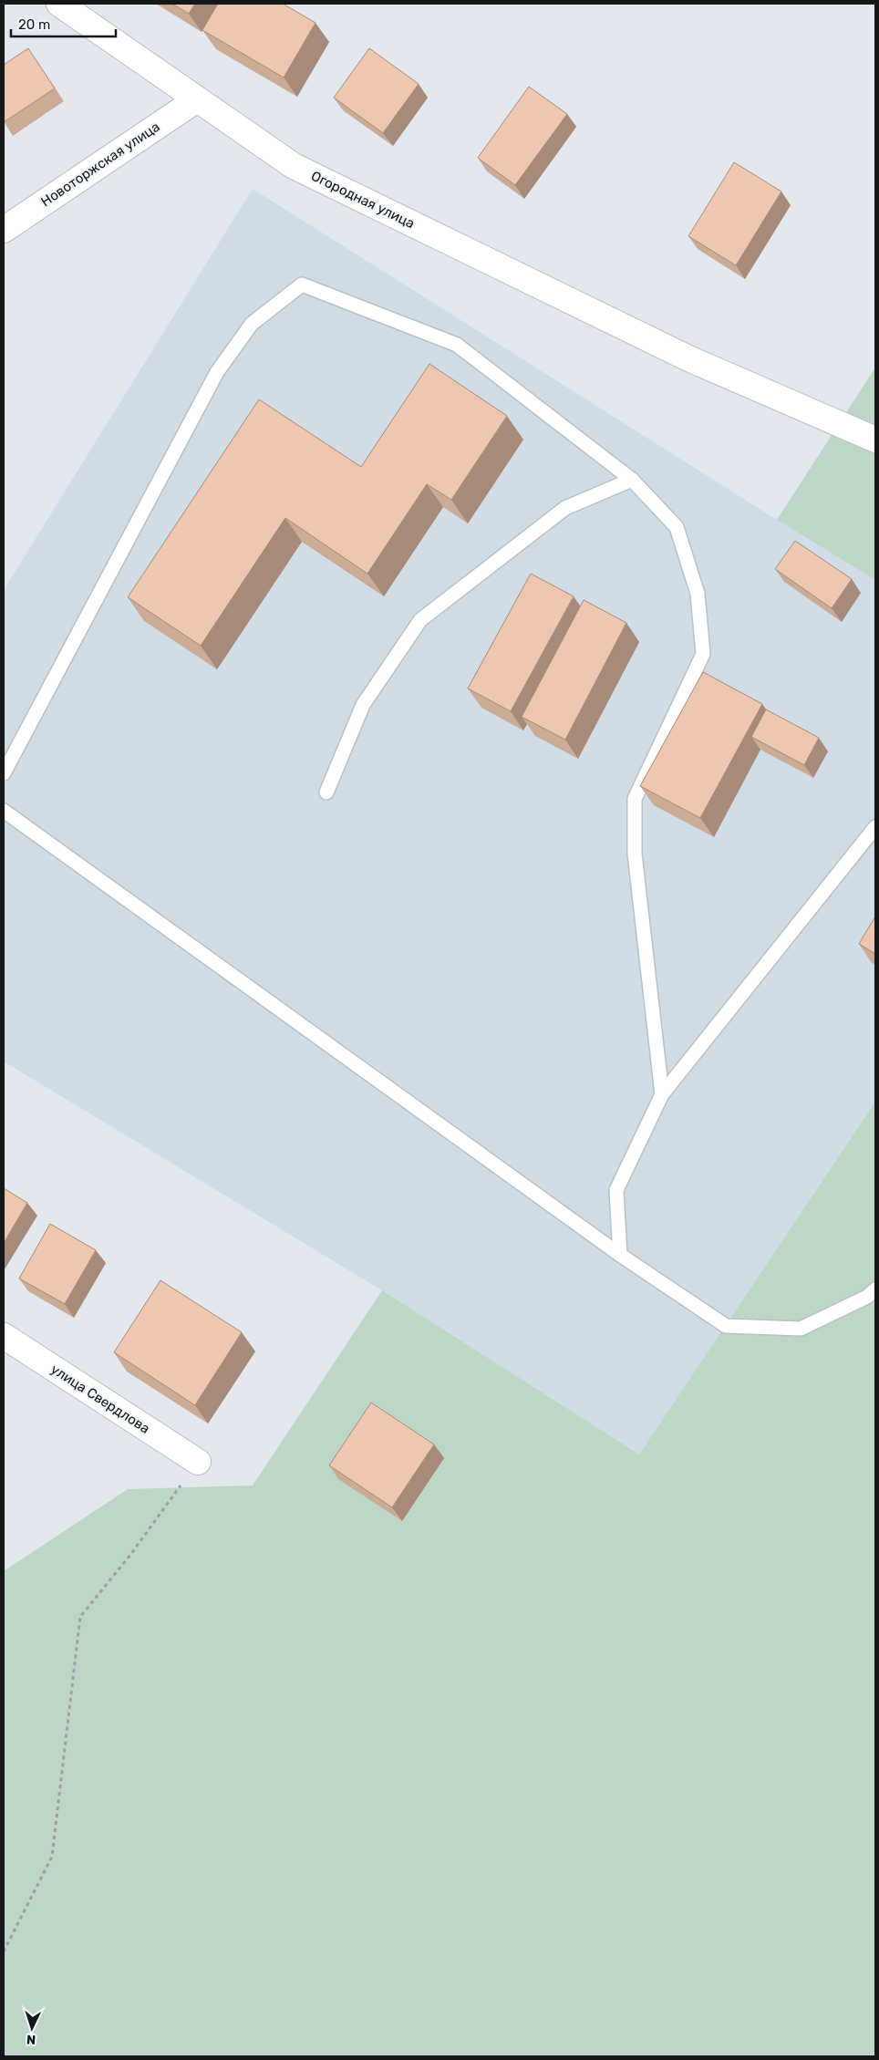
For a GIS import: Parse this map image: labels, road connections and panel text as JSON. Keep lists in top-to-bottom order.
{
  "streets": {
    "street": ["Новоторжская улица", "Огородная улица", "улица Свердлова"]
  },
  "crossings": [
    ["Новоторжская улица", "Огородная улица"]
  ],
  "scale_bar": "20 m",
  "north": "bottom"
}
